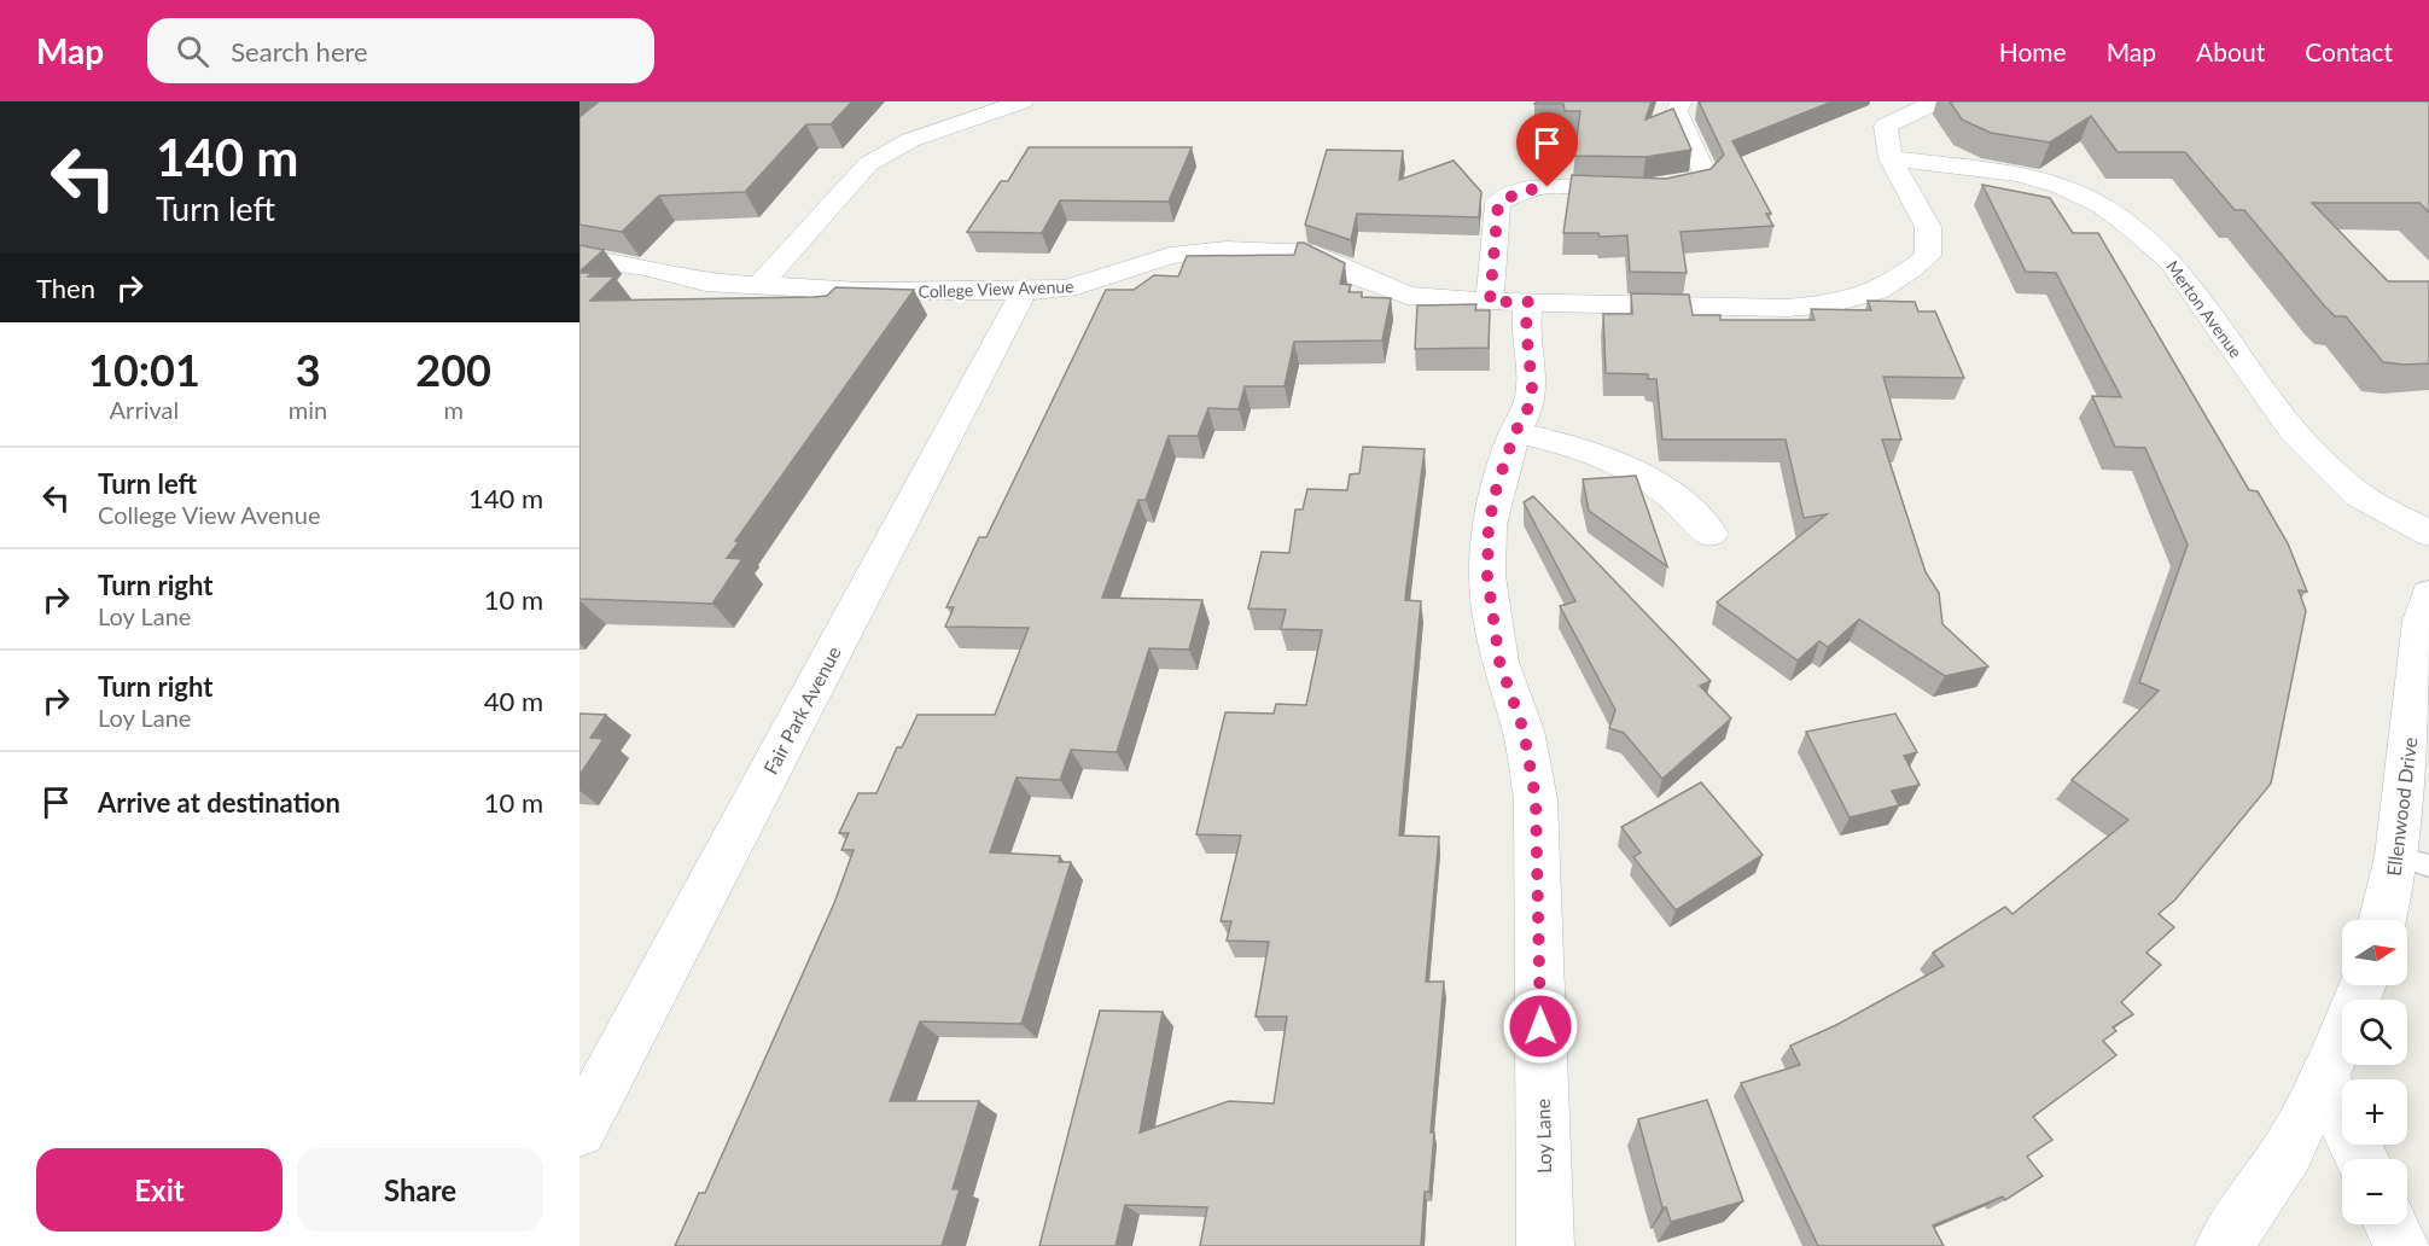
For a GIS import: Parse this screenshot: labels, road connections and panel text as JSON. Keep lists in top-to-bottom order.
{
  "streets": {
    "street": [
      "College View Avenue",
      "Merton Avenue",
      "Fair Park Avenue",
      "Ellenwood Drive",
      "Loy Lane"
    ]
  },
  "crossings": [
    ["College View Avenue", "Merton Avenue"],
    ["College View Avenue", "Fair Park Avenue"],
    ["College View Avenue", "Loy Lane"]
  ],
  "north": "right",
  "page": {
    "header": "Map",
    "search": "Search here",
    "nav": [
      "Home",
      "Map",
      "About",
      "Contact"
    ],
    "turn": ["140 m", "Turn left"],
    "then": "Then",
    "eta": [
      "10:01",
      "Arrival",
      "3",
      "min",
      "200",
      "m"
    ],
    "list": [
      {
        "name": "Turn left",
        "note": "College View Avenue",
        "value": "140 m"
      },
      {
        "name": "Turn right",
        "note": "Loy Lane",
        "value": "10 m"
      },
      {
        "name": "Turn right",
        "note": "Loy Lane",
        "value": "40 m"
      },
      {
        "name": "Arrive at destination",
        "value": "10 m"
      }
    ],
    "map_buttons": ["+", "−"],
    "buttons": ["Exit", "Share"]
  }
}
